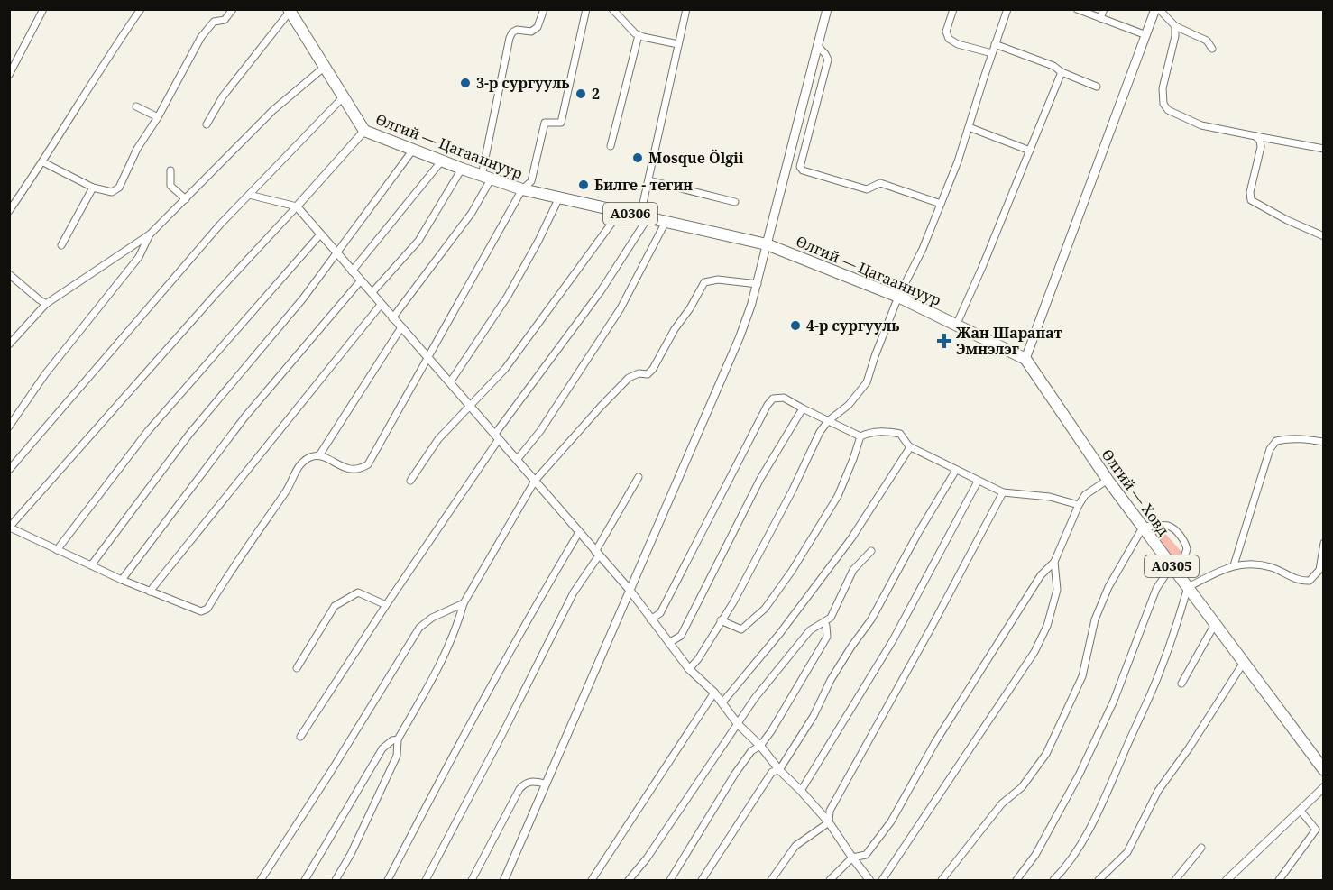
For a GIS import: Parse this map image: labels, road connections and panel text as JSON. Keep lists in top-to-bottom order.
{
  "streets": {
    "highway": [
      "Өлгий — Цагааннуур",
      "A0306",
      "Өлгий — Ховд",
      "A0305"
    ]
  },
  "crossings": [
    ["Өлгий — Цагааннуур", "Өлгий — Ховд"]
  ],
  "places": {
    "other": [
      "3-р сургууль",
      "2",
      "Mosque Ölgii",
      "Билге - тегин",
      "4-р сургууль"
    ],
    "health": ["Жан Шарапат Эмнэлэг"]
  }
}
